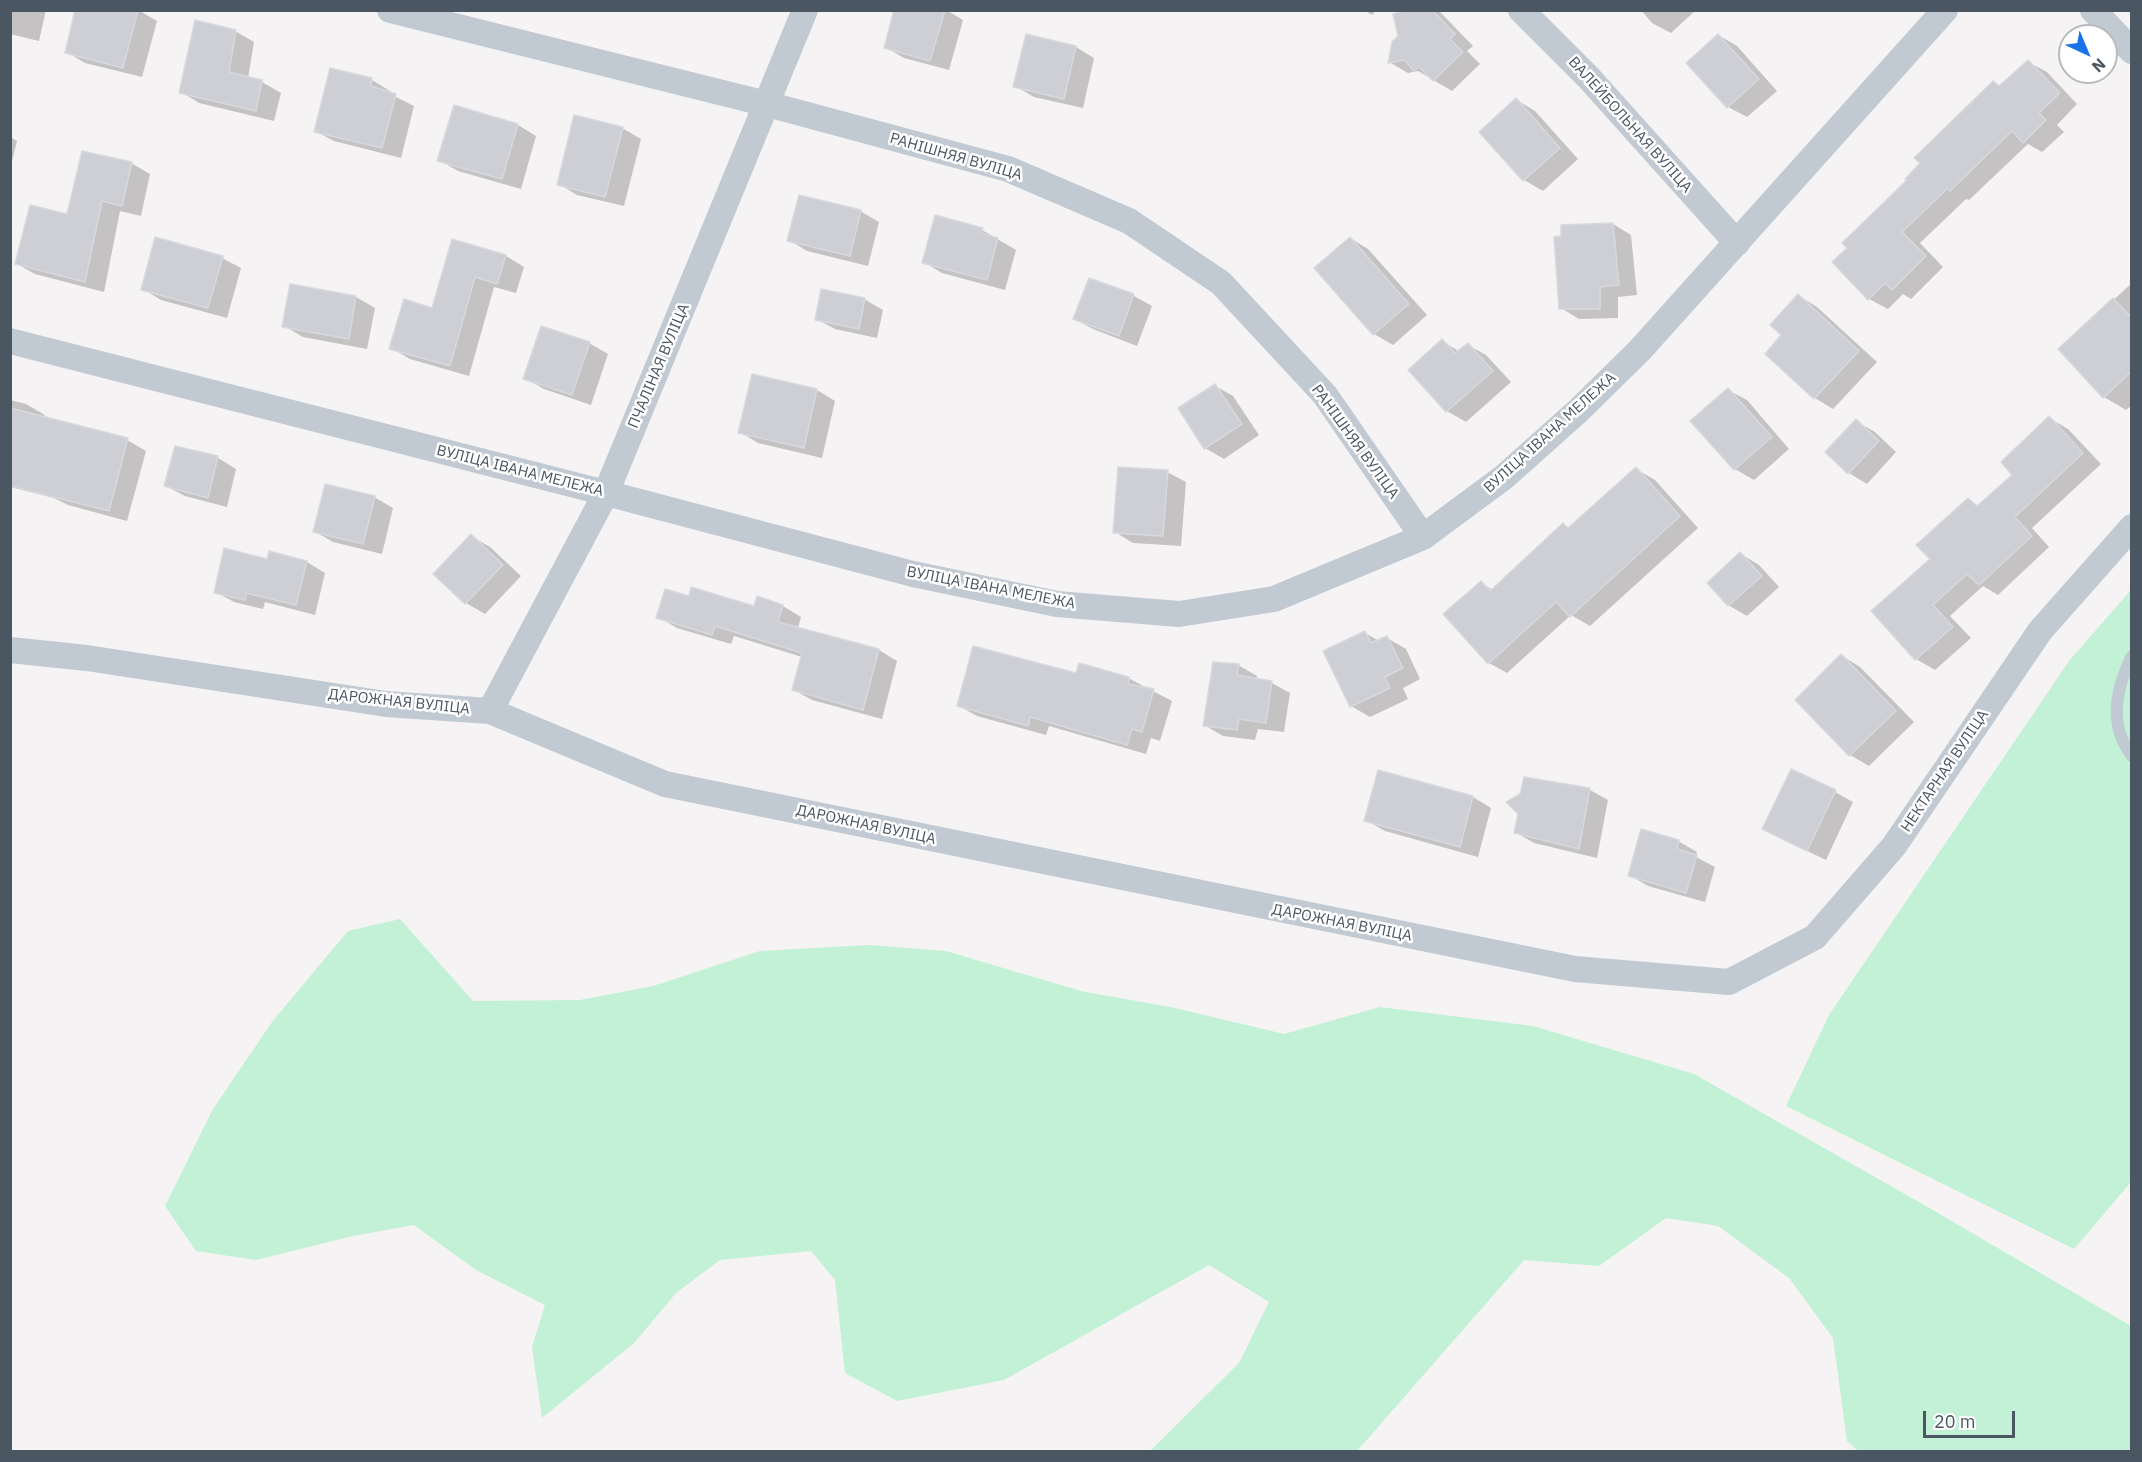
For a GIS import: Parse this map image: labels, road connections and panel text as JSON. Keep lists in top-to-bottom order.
{
  "streets": {
    "street": [
      "ВАЛЕЙБОЛЬНАЯ ВУЛІЦА",
      "РАНІШНЯЯ ВУЛІЦА",
      "ПЧАЛІНАЯ ВУЛІЦА",
      "ВУЛІЦА ІВАНА МЕЛЕЖА",
      "ДАРОЖНАЯ ВУЛІЦА",
      "НЕКТАРНАЯ ВУЛІЦА"
    ]
  },
  "crossings": [
    ["ВАЛЕЙБОЛЬНАЯ ВУЛІЦА", "ВУЛІЦА ІВАНА МЕЛЕЖА"],
    ["РАНІШНЯЯ ВУЛІЦА", "ПЧАЛІНАЯ ВУЛІЦА"],
    ["РАНІШНЯЯ ВУЛІЦА", "ВУЛІЦА ІВАНА МЕЛЕЖА"],
    ["ПЧАЛІНАЯ ВУЛІЦА", "ВУЛІЦА ІВАНА МЕЛЕЖА"],
    ["ПЧАЛІНАЯ ВУЛІЦА", "ДАРОЖНАЯ ВУЛІЦА"],
    ["ДАРОЖНАЯ ВУЛІЦА", "НЕКТАРНАЯ ВУЛІЦА"]
  ],
  "scale_bar": "20 m",
  "north": "bottom right"
}
